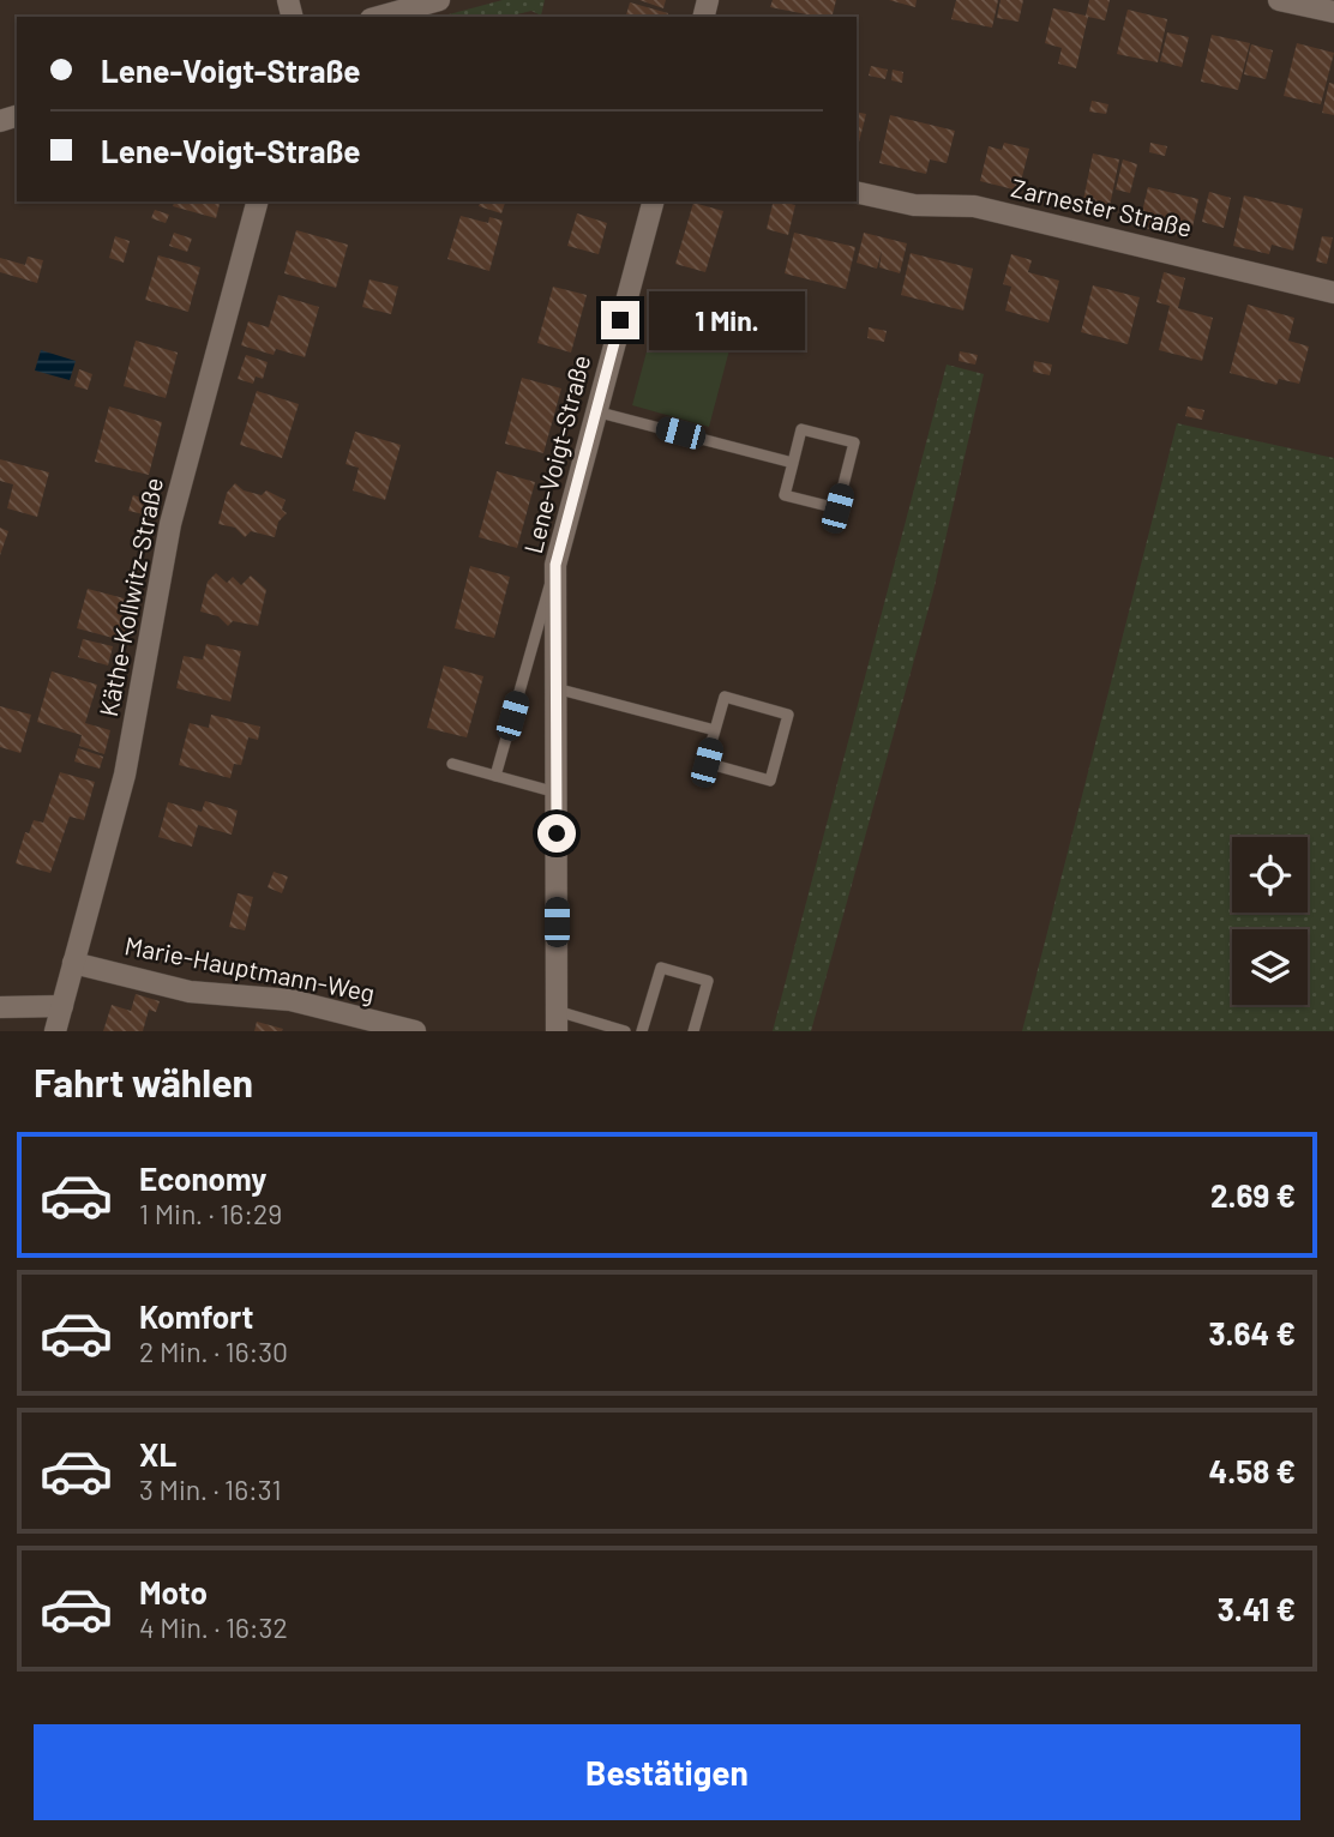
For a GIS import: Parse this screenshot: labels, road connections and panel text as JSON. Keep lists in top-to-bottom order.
{
  "streets": {
    "street": [
      "Zarnester Straße",
      "Lene-Voigt-Straße",
      "Käthe-Kollwitz-Straße",
      "Marie-Hauptmann-Weg"
    ]
  },
  "crossings": [
    ["Käthe-Kollwitz-Straße", "Marie-Hauptmann-Weg"]
  ],
  "page": {
    "banner": ["Lene-Voigt-Straße", "Lene-Voigt-Straße"],
    "bubble": "1 Min.",
    "heading": "Fahrt wählen",
    "list": [
      {
        "name": "Economy",
        "note": "1 Min. · 16:29",
        "value": "2.69 €"
      },
      {
        "name": "Komfort",
        "note": "2 Min. · 16:30",
        "value": "3.64 €"
      },
      {
        "name": "XL",
        "note": "3 Min. · 16:31",
        "value": "4.58 €"
      },
      {
        "name": "Moto",
        "note": "4 Min. · 16:32",
        "value": "3.41 €"
      }
    ],
    "buttons": "Bestätigen"
  }
}
